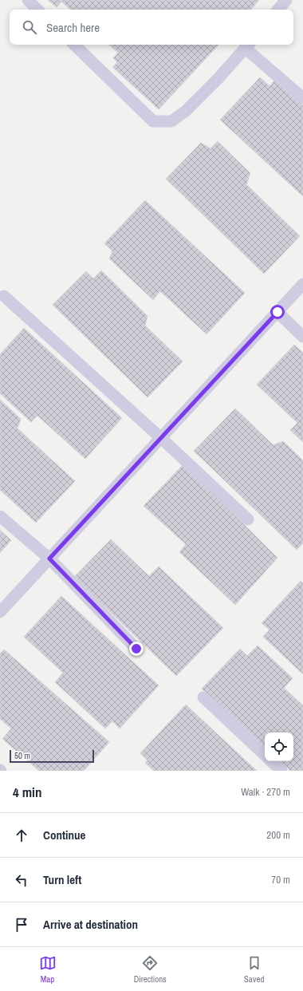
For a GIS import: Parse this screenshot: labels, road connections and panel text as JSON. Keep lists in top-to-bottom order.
{
  "scale_bar": "50 m",
  "page": {
    "search": "Search here",
    "scale": "50 m",
    "heading": ["4 min", "Walk · 270 m"],
    "list": [
      ["Continue", "200 m"],
      ["Turn left", "70 m"],
      "Arrive at destination"
    ],
    "nav": ["Map", "Directions", "Saved"]
  }
}
